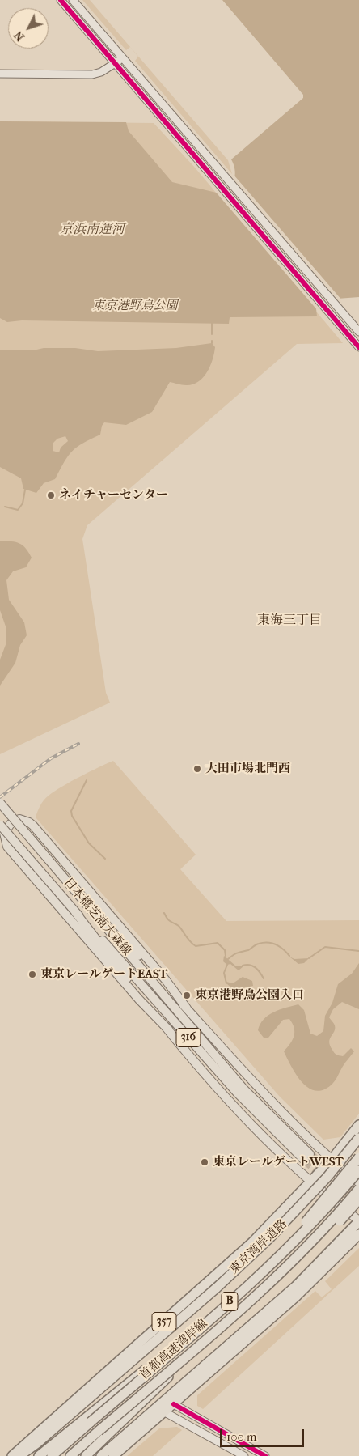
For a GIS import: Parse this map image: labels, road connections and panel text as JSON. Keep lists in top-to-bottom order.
{
  "streets": {
    "highway": [
      "東京湾岸道路",
      "B",
      "357",
      "首都高速湾岸線"
    ],
    "main road": ["日本橋芝浦大森線", "316"]
  },
  "crossings": [
    ["日本橋芝浦大森線", "316"],
    ["316", "357"],
    ["B", "首都高速湾岸線"]
  ],
  "districts": ["東海三丁目"],
  "water": ["京浜南運河"],
  "parks": ["東京港野鳥公園"],
  "places": [
    "ネイチャーセンター",
    "大田市場北門西",
    "東京レールゲートEAST",
    "東京港野鳥公園入口",
    "東京レールゲートWEST"
  ],
  "scale_bar": "100 m",
  "north": "bottom left"
}
